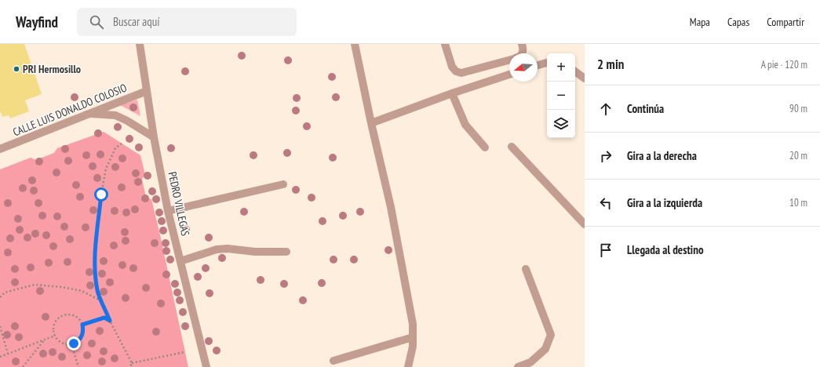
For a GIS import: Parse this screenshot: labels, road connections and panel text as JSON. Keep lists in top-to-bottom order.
{
  "streets": {
    "street": ["CALLE LUIS DONALDO COLOSIO", "PEDRO VILLEGAS"]
  },
  "crossings": [
    ["CALLE LUIS DONALDO COLOSIO", "PEDRO VILLEGAS"]
  ],
  "places": ["PRI Hermosillo"],
  "north": "left",
  "page": {
    "header": "Wayfind",
    "search": "Buscar aquí",
    "nav": ["Mapa", "Capas", "Compartir"],
    "heading": ["2 min", "A pie · 120 m"],
    "map_buttons": ["+", "−"],
    "list": [
      ["Continúa", "90 m"],
      ["Gira a la derecha", "20 m"],
      ["Gira a la izquierda", "10 m"],
      "Llegada al destino"
    ]
  }
}
